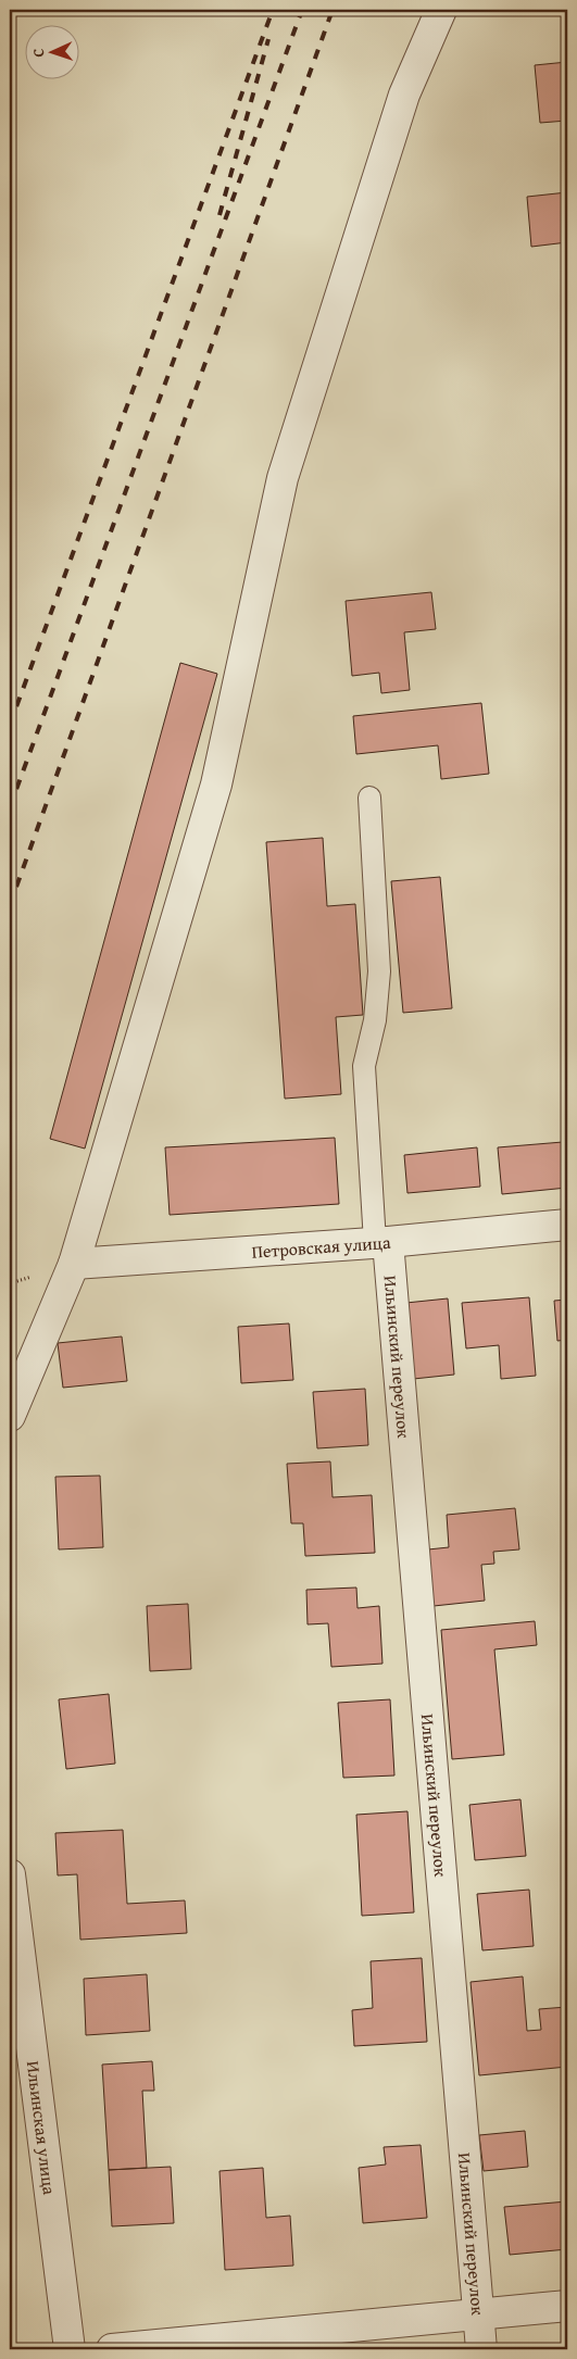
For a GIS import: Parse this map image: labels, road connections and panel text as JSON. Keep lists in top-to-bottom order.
{
  "streets": {
    "street": ["Петровская улица", "Ильинский переулок", "Ильинская улица"]
  },
  "crossings": [
    ["Петровская улица", "Ильинский переулок"]
  ],
  "north": "left"
}
